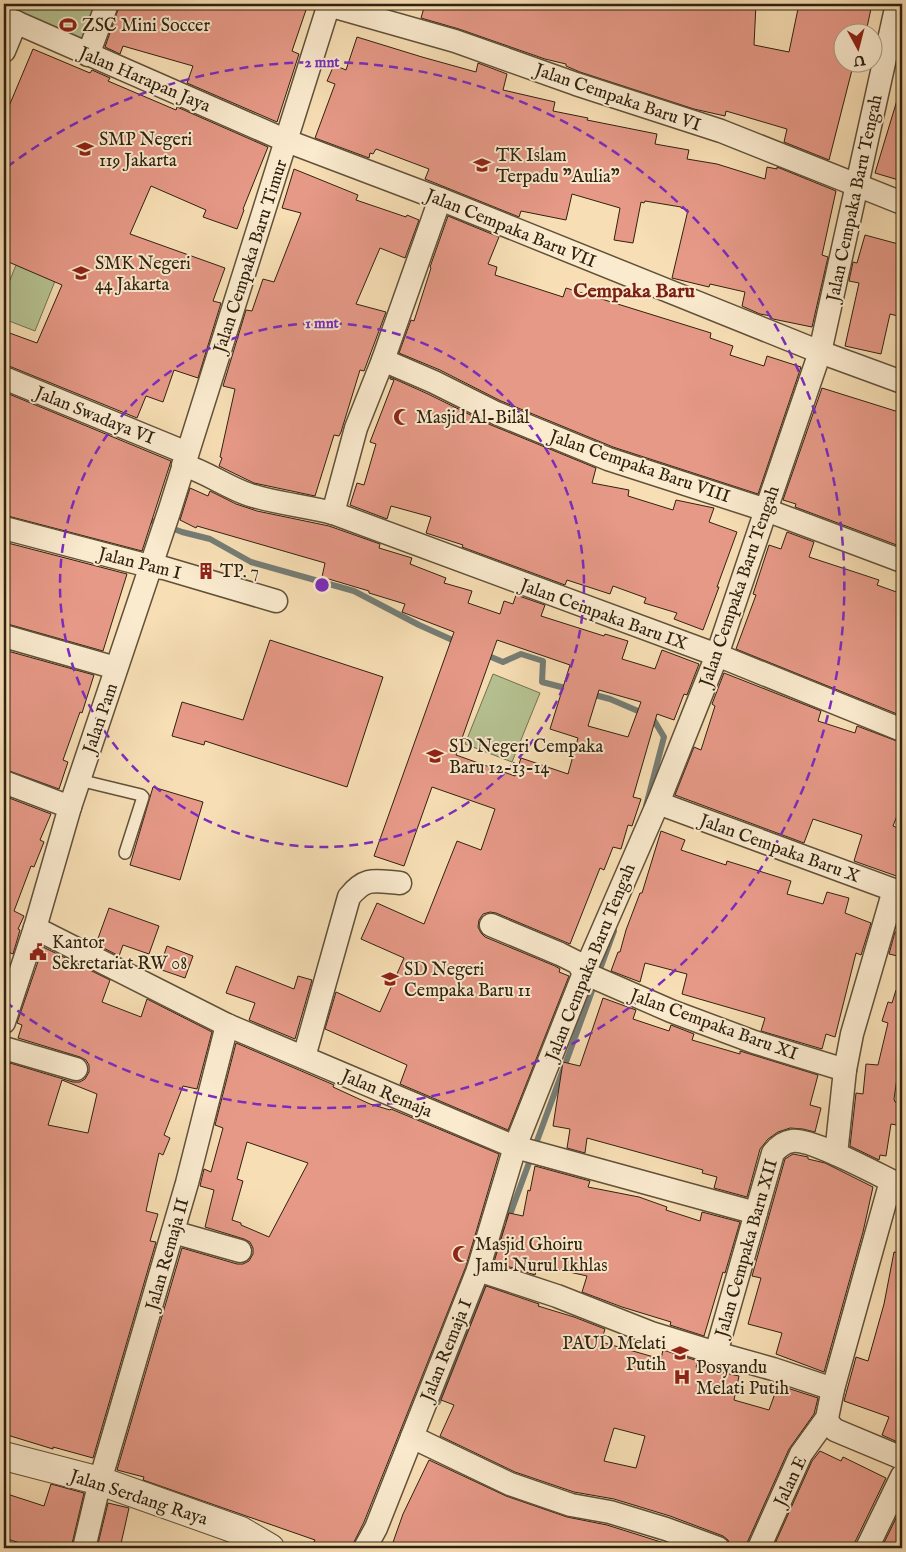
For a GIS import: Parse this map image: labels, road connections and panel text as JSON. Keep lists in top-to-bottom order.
{
  "streets": {
    "street": [
      "Jalan Harapan Jaya",
      "Jalan Cempaka Baru VI",
      "Jalan Cempaka Baru Tengah",
      "Jalan Cempaka Baru VII",
      "Jalan Cempaka Baru Timur",
      "Jalan Swadaya VI",
      "Jalan Cempaka Baru VIII",
      "Jalan Pam I",
      "Jalan Cempaka Baru IX",
      "Jalan Pam",
      "Jalan Cempaka Baru X",
      "Jalan Cempaka Baru XI",
      "Jalan Remaja",
      "Jalan Cempaka Baru XII",
      "Jalan Remaja II",
      "Jalan Remaja I",
      "Jalan E",
      "Jalan Serdang Raya"
    ]
  },
  "crossings": [
    ["Jalan Harapan Jaya", "Jalan Cempaka Baru VII"],
    ["Jalan Harapan Jaya", "Jalan Cempaka Baru Timur"],
    ["Jalan Cempaka Baru VI", "Jalan Cempaka Baru Tengah"],
    ["Jalan Cempaka Baru VI", "Jalan Cempaka Baru Timur"],
    ["Jalan Cempaka Baru Tengah", "Jalan Cempaka Baru VII"],
    ["Jalan Cempaka Baru Tengah", "Jalan Cempaka Baru VIII"],
    ["Jalan Cempaka Baru Tengah", "Jalan Cempaka Baru IX"],
    ["Jalan Cempaka Baru Tengah", "Jalan Cempaka Baru X"],
    ["Jalan Cempaka Baru Tengah", "Jalan Cempaka Baru XI"],
    ["Jalan Cempaka Baru Tengah", "Jalan Remaja"],
    ["Jalan Cempaka Baru Tengah", "Jalan Remaja I"],
    ["Jalan Cempaka Baru VII", "Jalan Cempaka Baru Timur"],
    ["Jalan Cempaka Baru Timur", "Jalan Swadaya VI"],
    ["Jalan Cempaka Baru Timur", "Jalan Cempaka Baru IX"],
    ["Jalan Cempaka Baru Timur", "Jalan Pam"],
    ["Jalan Swadaya VI", "Jalan Cempaka Baru IX"],
    ["Jalan Pam I", "Jalan Pam"],
    ["Jalan Pam", "Jalan Remaja"],
    ["Jalan Remaja", "Jalan Cempaka Baru XII"],
    ["Jalan Remaja", "Jalan Remaja II"],
    ["Jalan Remaja", "Jalan Remaja I"],
    ["Jalan Remaja II", "Jalan Serdang Raya"]
  ],
  "districts": ["Cempaka Baru"],
  "places": {
    "sports": ["ZSC Mini Soccer"],
    "school or university": [
      "SMP Negeri 119 Jakarta",
      "TK Islam Terpadu \"Aulia\"",
      "SMK Negeri 44 Jakarta",
      "SD Negeri Cempaka Baru 12-13-14",
      "SD Negeri Cempaka Baru 11",
      "PAUD Melati Putih"
    ],
    "mosque": ["Masjid Al-Bilal", "Masjid Ghoiru Jami Nurul Ikhlas"],
    "building": ["TP. 7"],
    "public building": ["Kantor Sekretariat RW 08"],
    "hospital": ["Posyandu Melati Putih"]
  },
  "north": "bottom",
  "rings": ["2 mnt", "1 mnt"]
}
